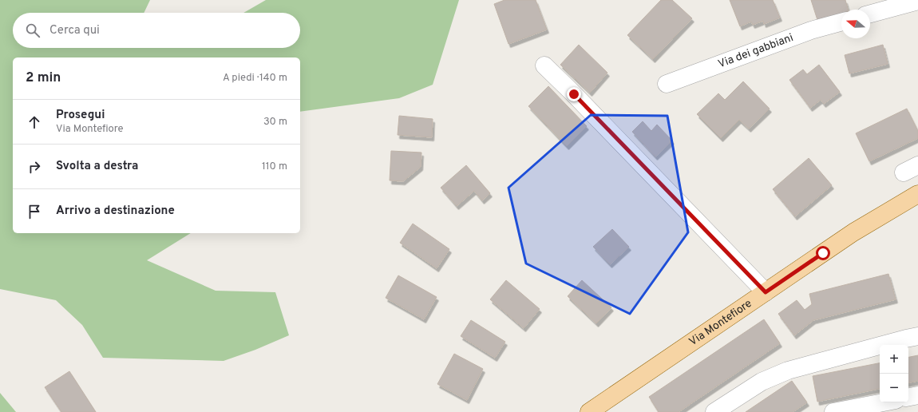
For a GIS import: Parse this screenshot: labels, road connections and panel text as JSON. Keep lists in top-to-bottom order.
{
  "streets": {
    "main road": ["Via Montefiore"],
    "street": ["Via dei gabbiani"]
  },
  "north": "left",
  "page": {
    "search": "Cerca qui",
    "heading": ["2 min", "A piedi · 140 m"],
    "list": [
      ["Prosegui", "Via Montefiore", "30 m"],
      ["Svolta a destra", "110 m"],
      "Arrivo a destinazione"
    ],
    "map_buttons": ["+", "−"]
  }
}
